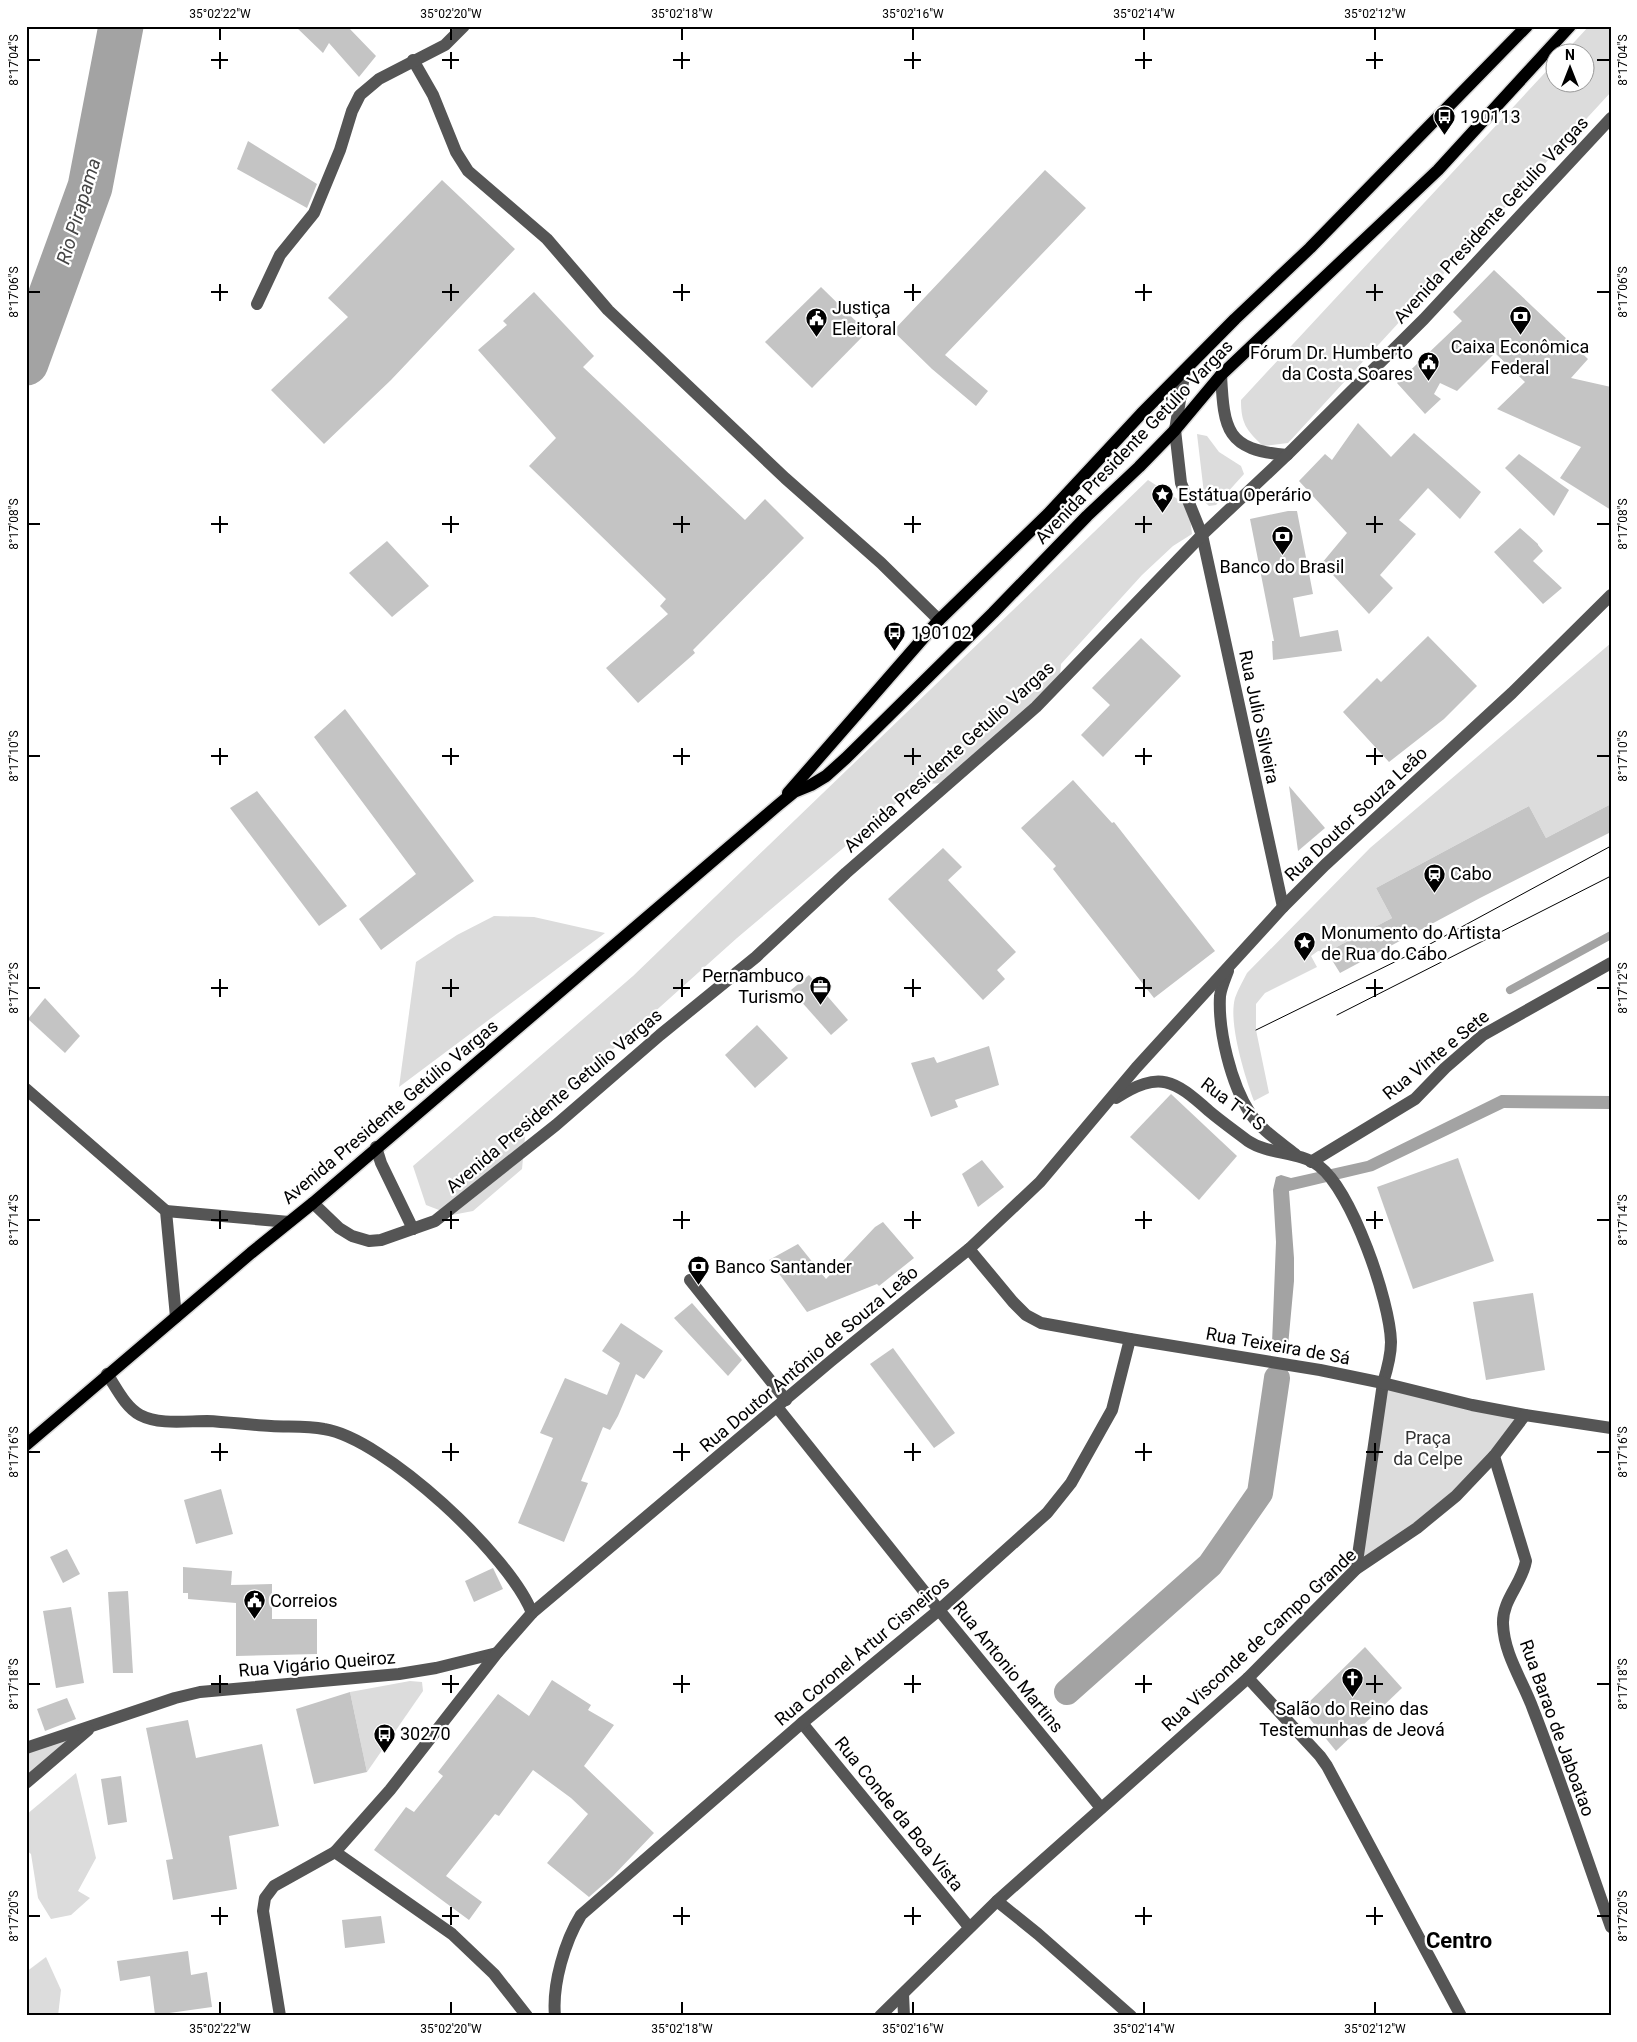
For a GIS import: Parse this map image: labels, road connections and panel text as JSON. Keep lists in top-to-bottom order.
{
  "streets": {
    "main road": ["Avenida Presidente Getúlio Vargas"],
    "street": [
      "Avenida Presidente Getulio Vargas",
      "Rua Julio Silveira",
      "Rua Doutor Souza Leão",
      "Rua Vinte e Sete",
      "Rua T T S",
      "Rua Teixeira de Sá",
      "Rua Doutor Antônio de Souza Leão",
      "Rua Visconde de Campo Grande",
      "Rua Coronel Artur Cisneiros",
      "Rua Vigário Queiroz",
      "Rua Antonio Martins",
      "Rua Barao de Jaboatao",
      "Rua Conde da Boa Vista"
    ]
  },
  "crossings": [
    ["Avenida Presidente Getulio Vargas", "Avenida Presidente Getúlio Vargas"],
    ["Avenida Presidente Getulio Vargas", "Rua Julio Silveira"],
    ["Avenida Presidente Getúlio Vargas", "Rua Julio Silveira"],
    ["Rua Julio Silveira", "Rua Doutor Souza Leão"],
    ["Rua Doutor Souza Leão", "Rua Doutor Antônio de Souza Leão"],
    ["Rua Vinte e Sete", "Rua T T S"],
    ["Rua T T S", "Rua Teixeira de Sá"],
    ["Rua T T S", "Rua Doutor Antônio de Souza Leão"],
    ["Rua T T S", "Rua Visconde de Campo Grande"],
    ["Rua Teixeira de Sá", "Rua Doutor Antônio de Souza Leão"],
    ["Rua Teixeira de Sá", "Rua Visconde de Campo Grande"],
    ["Rua Teixeira de Sá", "Rua Coronel Artur Cisneiros"],
    ["Rua Doutor Antônio de Souza Leão", "Rua Vigário Queiroz"],
    ["Rua Doutor Antônio de Souza Leão", "Rua Antonio Martins"],
    ["Rua Visconde de Campo Grande", "Rua Antonio Martins"],
    ["Rua Visconde de Campo Grande", "Rua Barao de Jaboatao"],
    ["Rua Visconde de Campo Grande", "Rua Conde da Boa Vista"],
    ["Rua Coronel Artur Cisneiros", "Rua Antonio Martins"],
    ["Rua Coronel Artur Cisneiros", "Rua Conde da Boa Vista"]
  ],
  "districts": ["Centro"],
  "water": ["Rio Pirapama"],
  "parks": ["Praça da Celpe"],
  "places": {
    "bus stop": ["190113", "190102", "30270"],
    "bank": ["Caixa Econômica Federal", "Banco do Brasil", "Banco Santander"],
    "public building": ["Justiça Eleitoral", "Fórum Dr. Humberto da Costa Soares", "Correios"],
    "place": ["Estátua Operário", "Monumento do Artista de Rua do Cabo"],
    "station": ["Cabo"],
    "office": ["Pernambuco Turismo"],
    "church": ["Salão do Reino das Testemunhas de Jeová"]
  },
  "north": "top",
  "coordinates": [
    "35°02'22\"W",
    "35°02'20\"W",
    "35°02'18\"W",
    "35°02'16\"W",
    "35°02'14\"W",
    "35°02'12\"W",
    "8°17'04\"S",
    "8°17'06\"S",
    "8°17'08\"S",
    "8°17'10\"S",
    "8°17'12\"S",
    "8°17'14\"S",
    "8°17'16\"S",
    "8°17'18\"S",
    "8°17'20\"S"
  ]
}
